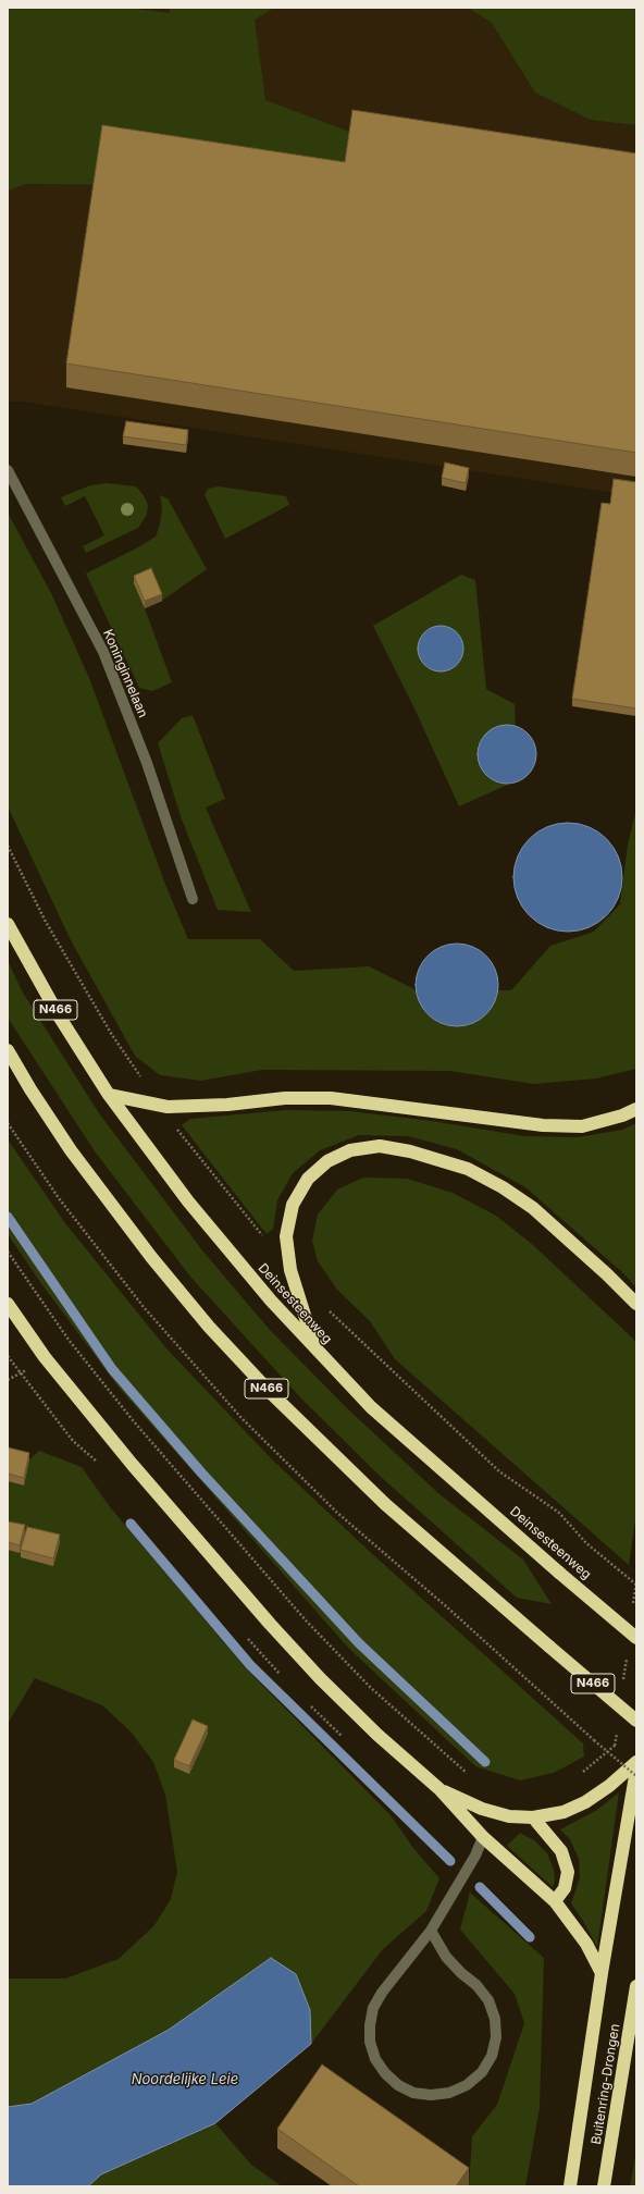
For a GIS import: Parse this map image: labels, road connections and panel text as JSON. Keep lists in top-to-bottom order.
{
  "streets": {
    "highway": ["N466", "Deinsesteenweg", "Buitenring-Drongen"],
    "street": ["Koninginnelaan"]
  },
  "water": ["Noordelijke Leie"]
}
